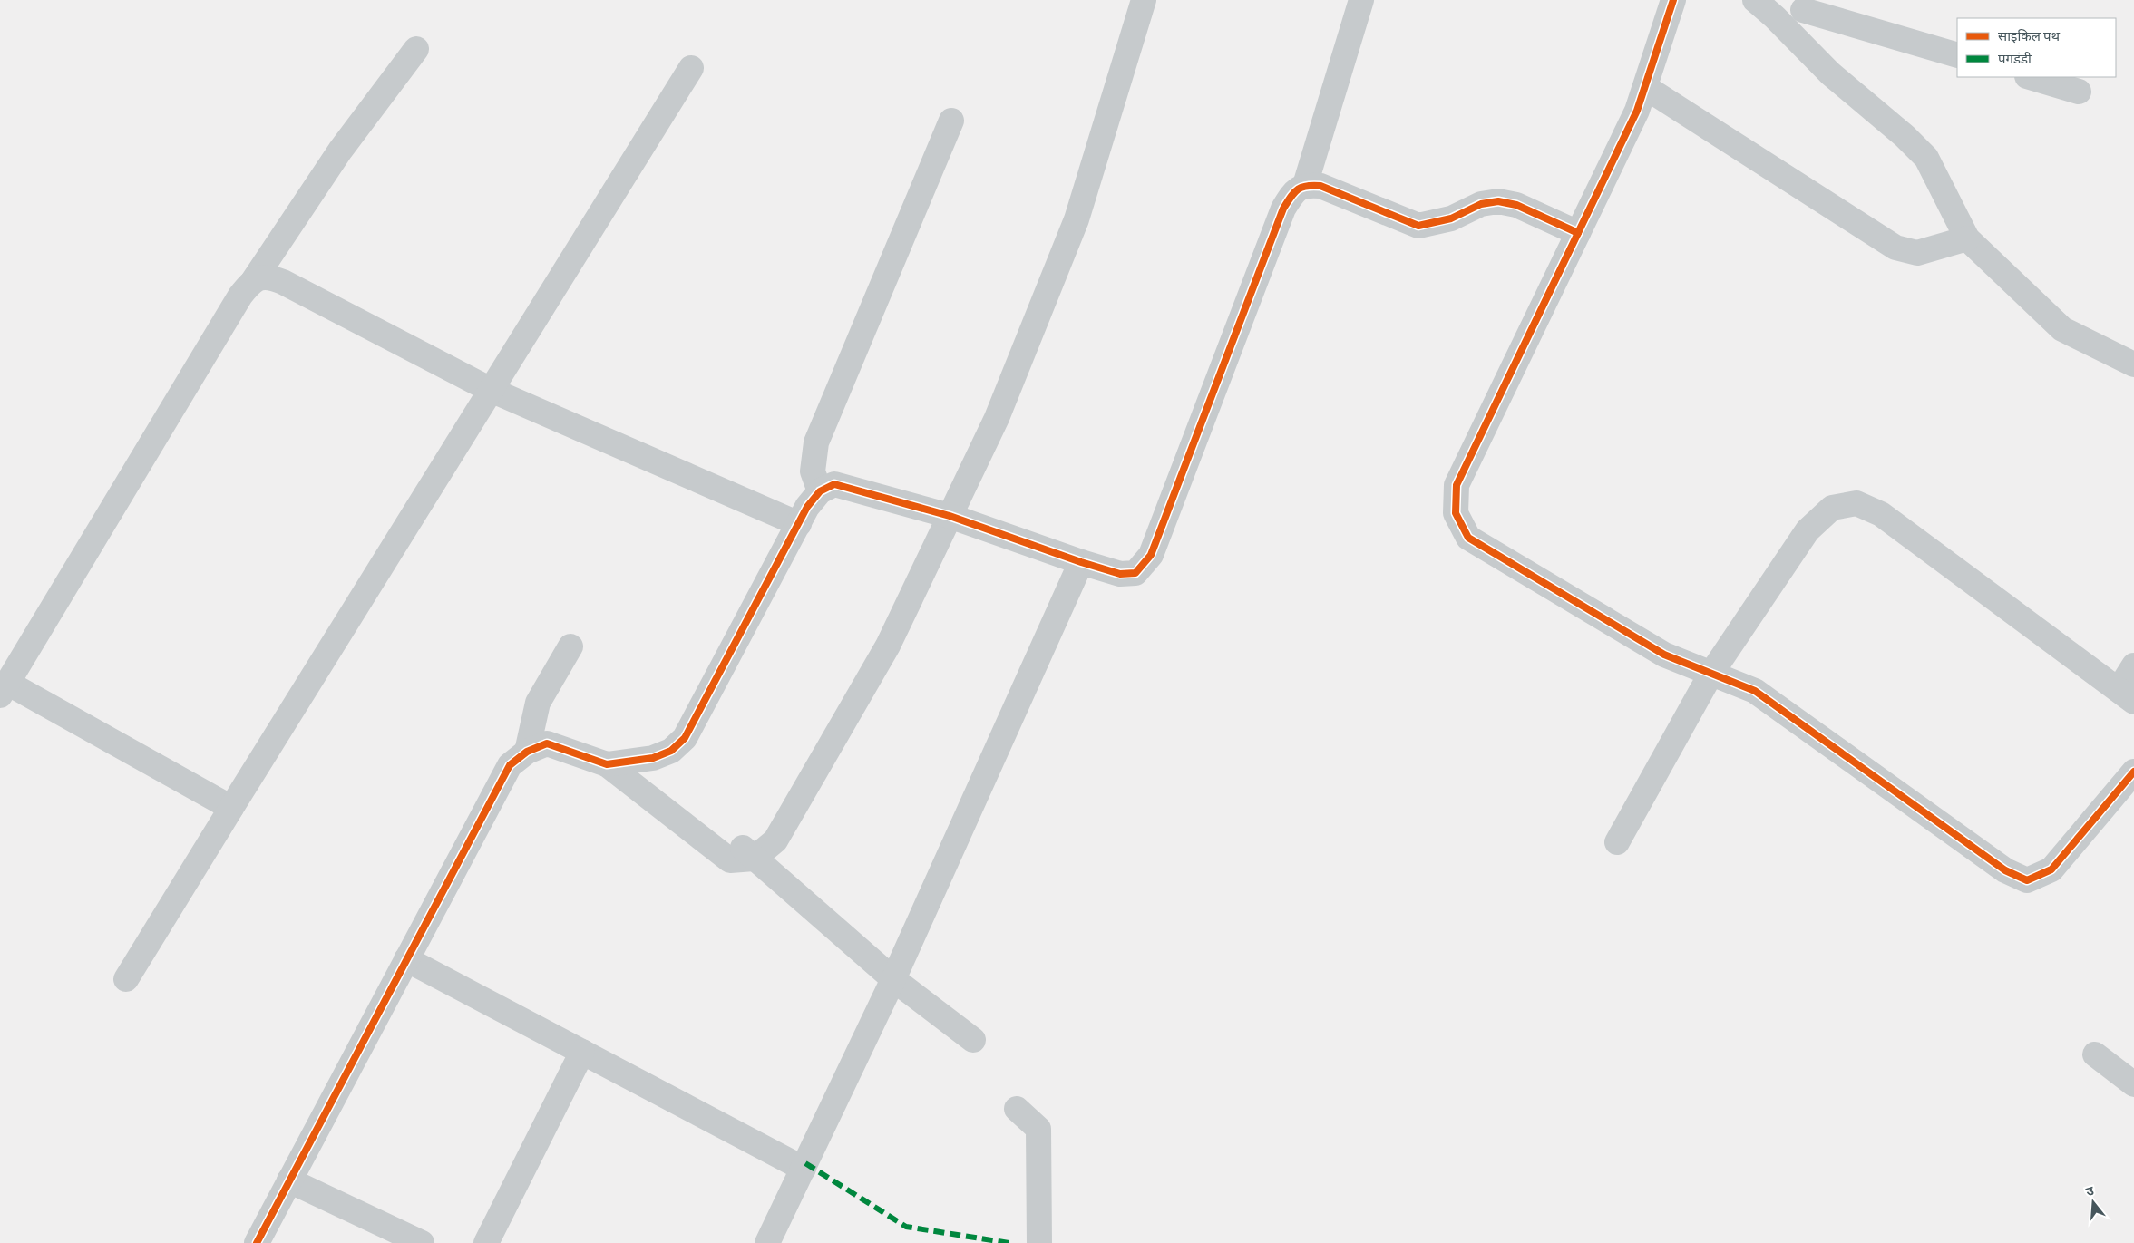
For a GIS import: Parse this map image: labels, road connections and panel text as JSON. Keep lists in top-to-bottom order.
{
  "legend": ["साइकिल पथ", "पगडंडी"],
  "north": "top"
}
